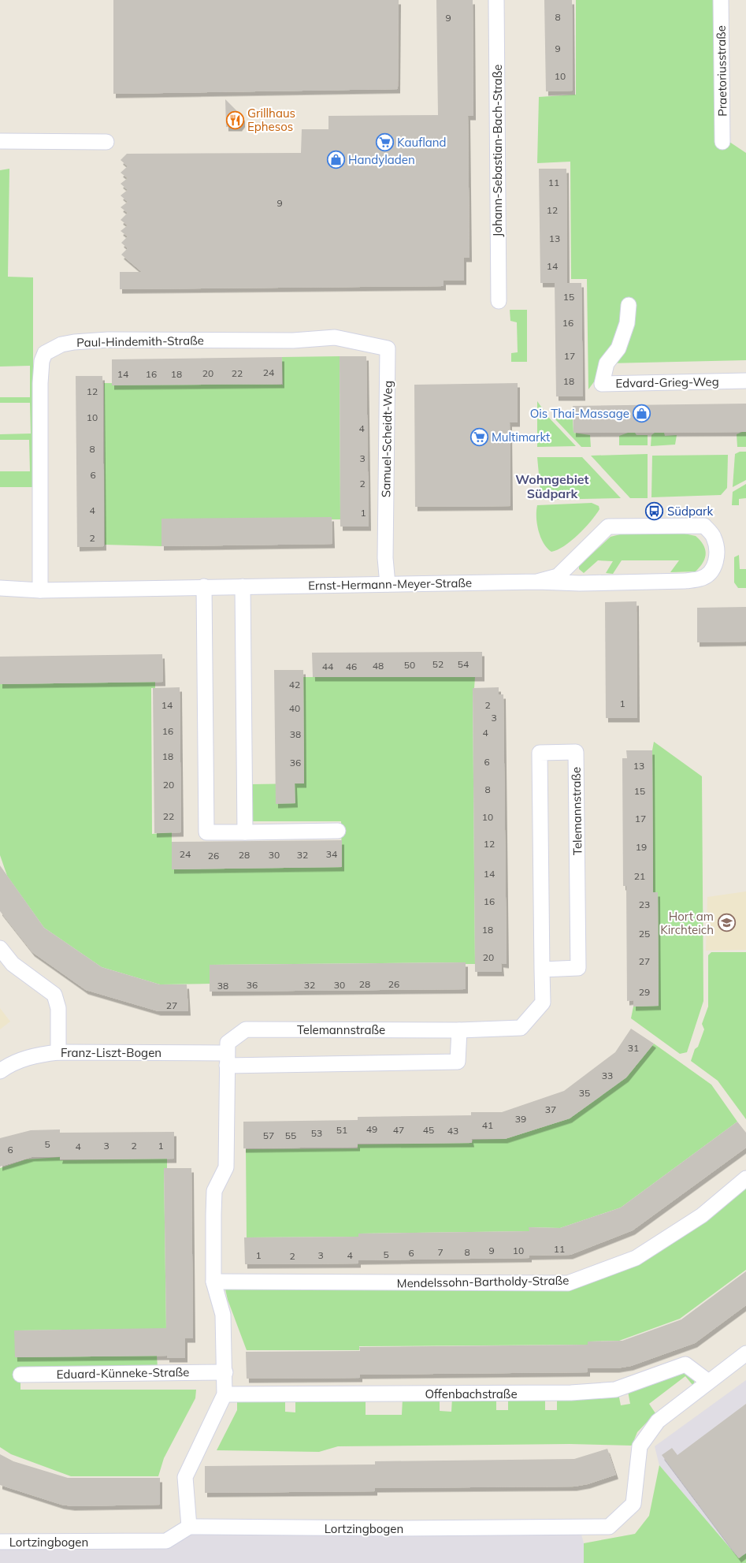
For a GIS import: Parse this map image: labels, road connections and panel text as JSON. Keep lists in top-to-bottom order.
{
  "streets": {
    "street": [
      "Praetoriusstraße",
      "Johann-Sebastian-Bach-Straße",
      "Paul-Hindemith-Straße",
      "Edvard-Grieg-Weg",
      "Samuel-Scheidt-Weg",
      "Ernst-Hermann-Meyer-Straße",
      "Telemannstraße",
      "Franz-Liszt-Bogen",
      "Mendelssohn-Bartholdy-Straße",
      "Eduard-Künneke-Straße",
      "Offenbachstraße",
      "Lortzingbogen"
    ]
  },
  "crossings": [
    ["Paul-Hindemith-Straße", "Samuel-Scheidt-Weg"],
    ["Paul-Hindemith-Straße", "Ernst-Hermann-Meyer-Straße"],
    ["Samuel-Scheidt-Weg", "Ernst-Hermann-Meyer-Straße"],
    ["Telemannstraße", "Franz-Liszt-Bogen"],
    ["Offenbachstraße", "Lortzingbogen"]
  ],
  "districts": ["Wohngebiet Südpark"],
  "places": {
    "restaurant": ["Grillhaus Ephesos"],
    "supermarket": ["Kaufland", "Multimarkt"],
    "shop": ["Handyladen", "Ois Thai-Massage"],
    "bus stop": ["Südpark"],
    "school or university": ["Hort am Kirchteich"]
  },
  "house_numbers": [
    "8",
    "9",
    "9",
    "10",
    "11",
    "9",
    "12",
    "13",
    "14",
    "15",
    "16",
    "17",
    "24",
    "20",
    "22",
    "14",
    "16",
    "18",
    "18",
    "12",
    "10",
    "4",
    "8",
    "3",
    "6",
    "2",
    "4",
    "1",
    "2",
    "52",
    "54",
    "50",
    "48",
    "44",
    "46",
    "42",
    "1",
    "14",
    "2",
    "40",
    "3",
    "16",
    "4",
    "38",
    "18",
    "6",
    "36",
    "13",
    "20",
    "8",
    "15",
    "22",
    "10",
    "17",
    "12",
    "19",
    "24",
    "34",
    "28",
    "30",
    "32",
    "26",
    "14",
    "21",
    "16",
    "23",
    "18",
    "25",
    "20",
    "27",
    "28",
    "26",
    "36",
    "32",
    "30",
    "38",
    "29",
    "27",
    "31",
    "33",
    "35",
    "37",
    "39",
    "41",
    "49",
    "51",
    "47",
    "45",
    "43",
    "53",
    "57",
    "55",
    "5",
    "3",
    "2",
    "1",
    "4",
    "6",
    "11",
    "9",
    "10",
    "7",
    "8",
    "6",
    "5",
    "1",
    "3",
    "4",
    "2"
  ]
}
